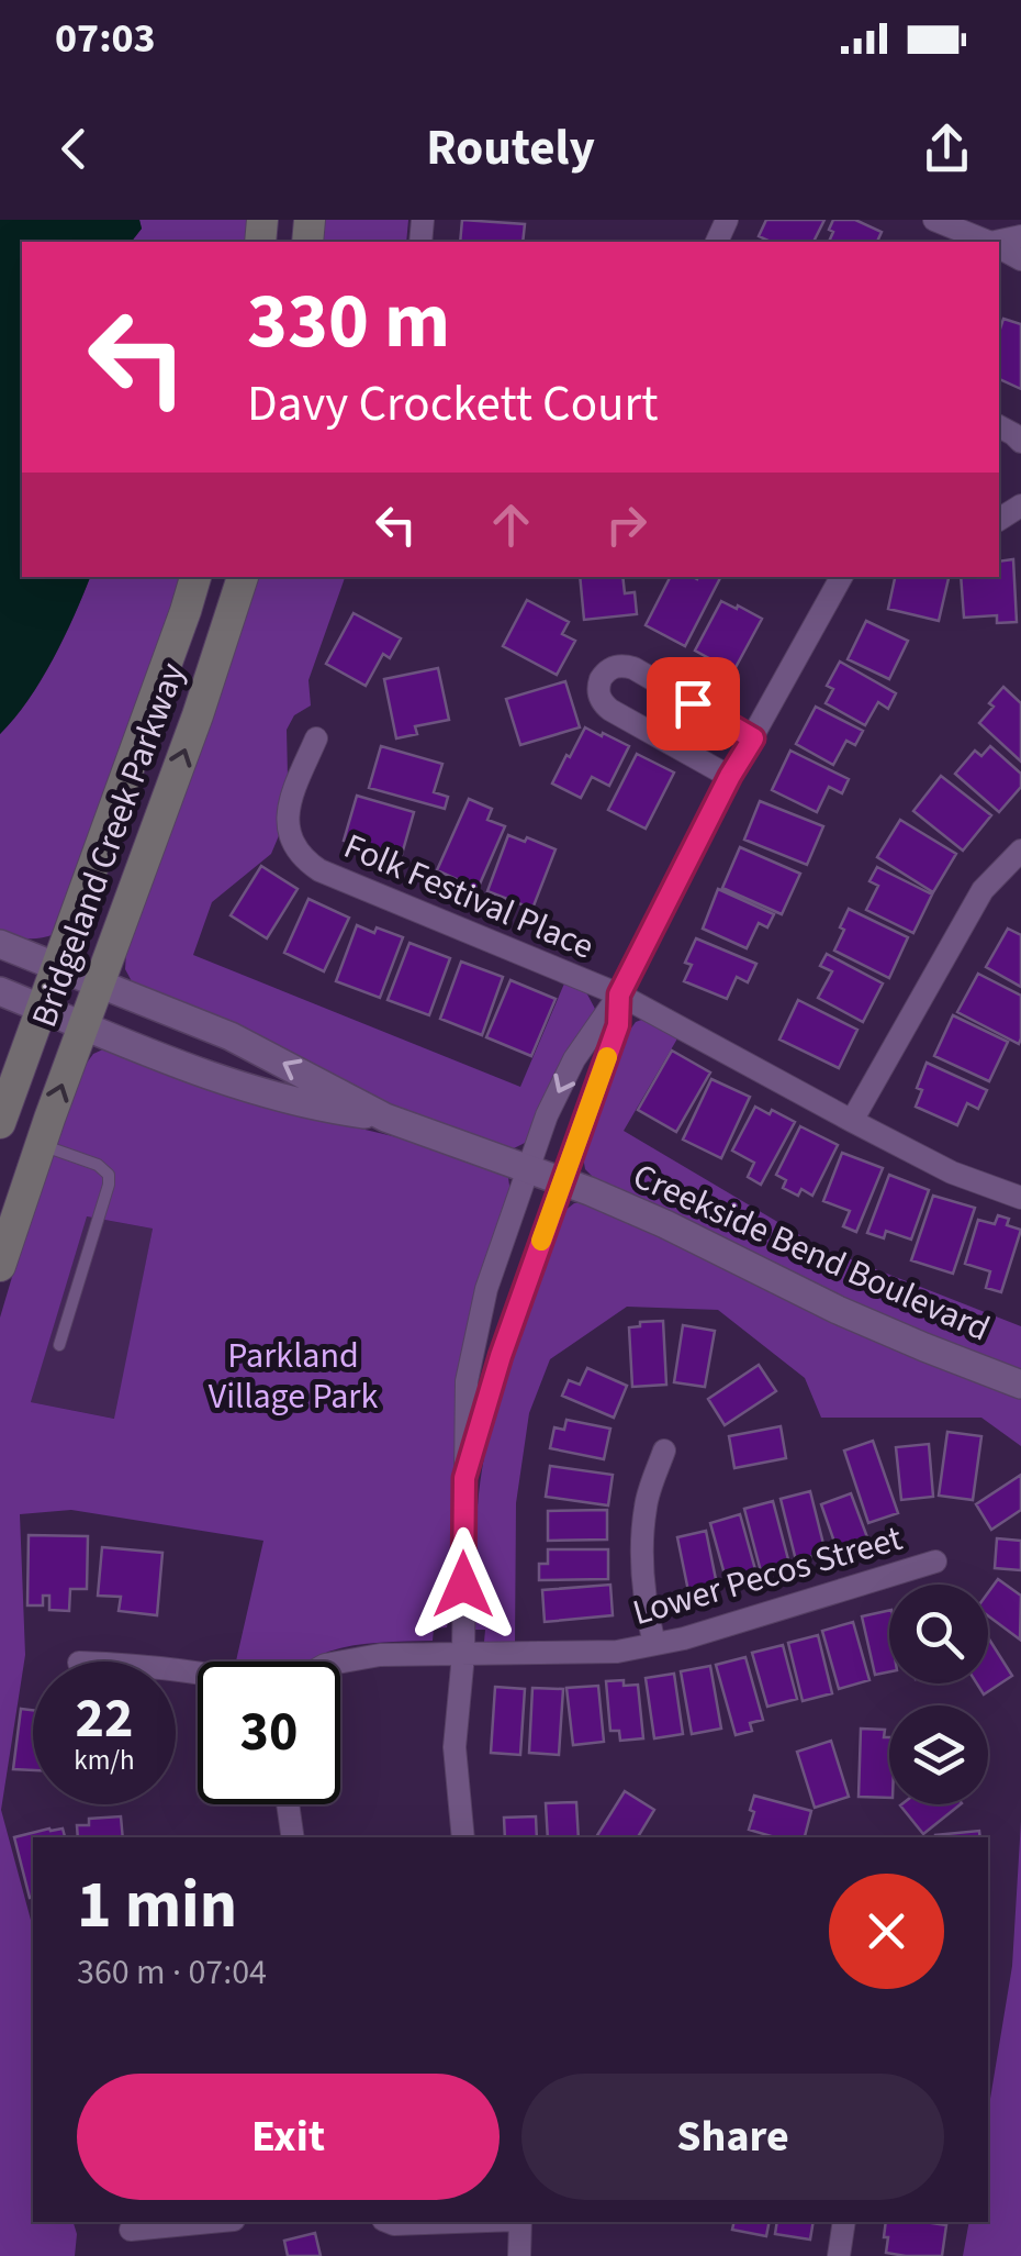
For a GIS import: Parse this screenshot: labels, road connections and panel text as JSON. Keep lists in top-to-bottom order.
{
  "streets": {
    "main road": ["Bridgeland Creek Parkway"],
    "street": ["Folk Festival Place", "Creekside Bend Boulevard", "Lower Pecos Street"]
  },
  "crossings": [
    ["Bridgeland Creek Parkway", "Creekside Bend Boulevard"]
  ],
  "parks": ["Parkland Village Park"],
  "page": {
    "status": "07:03",
    "header": "Routely",
    "turn": ["330 m", "Davy Crockett Court"],
    "speed": "22 km/h",
    "limit": "30",
    "heading": ["1 min", "360 m · 07:04"],
    "buttons": ["Exit", "Share"]
  }
}
